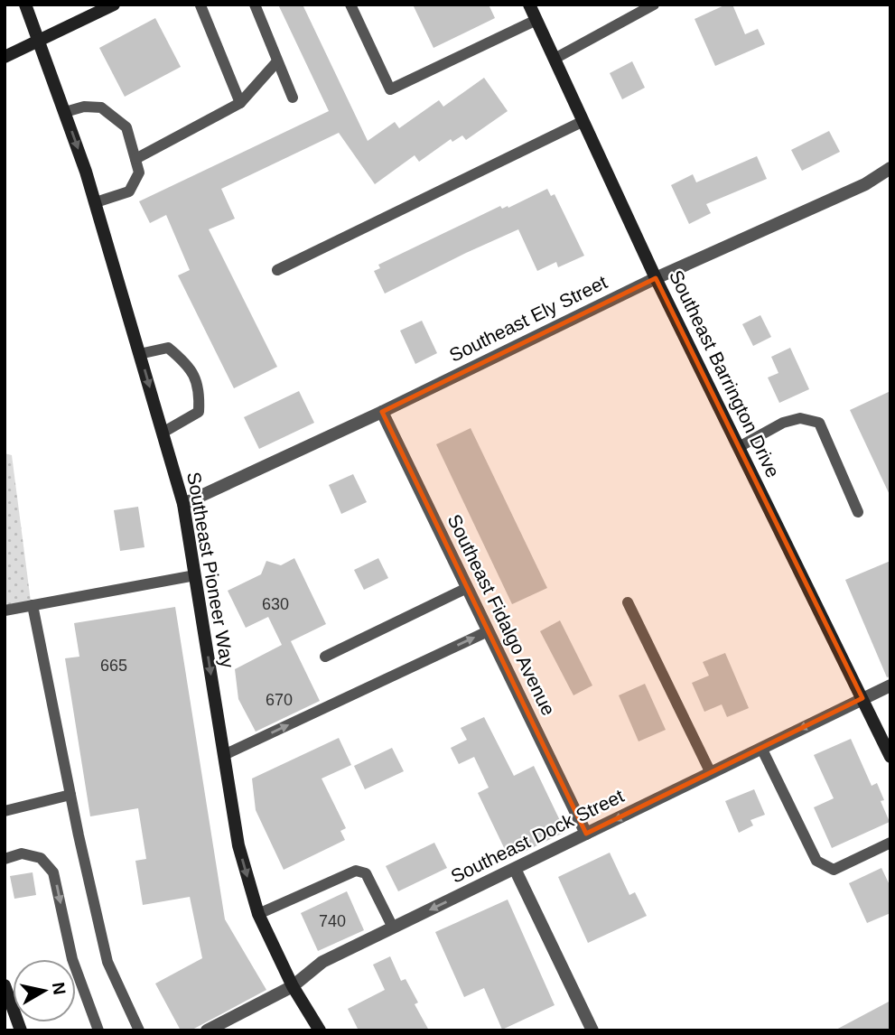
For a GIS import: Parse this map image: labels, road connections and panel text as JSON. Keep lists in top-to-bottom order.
{
  "streets": {
    "street": [
      "Southeast Ely Street",
      "Southeast Barrington Drive",
      "Southeast Pioneer Way",
      "Southeast Fidalgo Avenue",
      "Southeast Dock Street"
    ]
  },
  "crossings": [
    ["Southeast Ely Street", "Southeast Barrington Drive"],
    ["Southeast Ely Street", "Southeast Pioneer Way"],
    ["Southeast Ely Street", "Southeast Fidalgo Avenue"],
    ["Southeast Barrington Drive", "Southeast Dock Street"],
    ["Southeast Pioneer Way", "Southeast Dock Street"],
    ["Southeast Fidalgo Avenue", "Southeast Dock Street"]
  ],
  "one_way": ["Southeast Pioneer Way", "Southeast Dock Street"],
  "house_numbers": [
    "630",
    "665",
    "670",
    "740"
  ],
  "north": "right"
}
